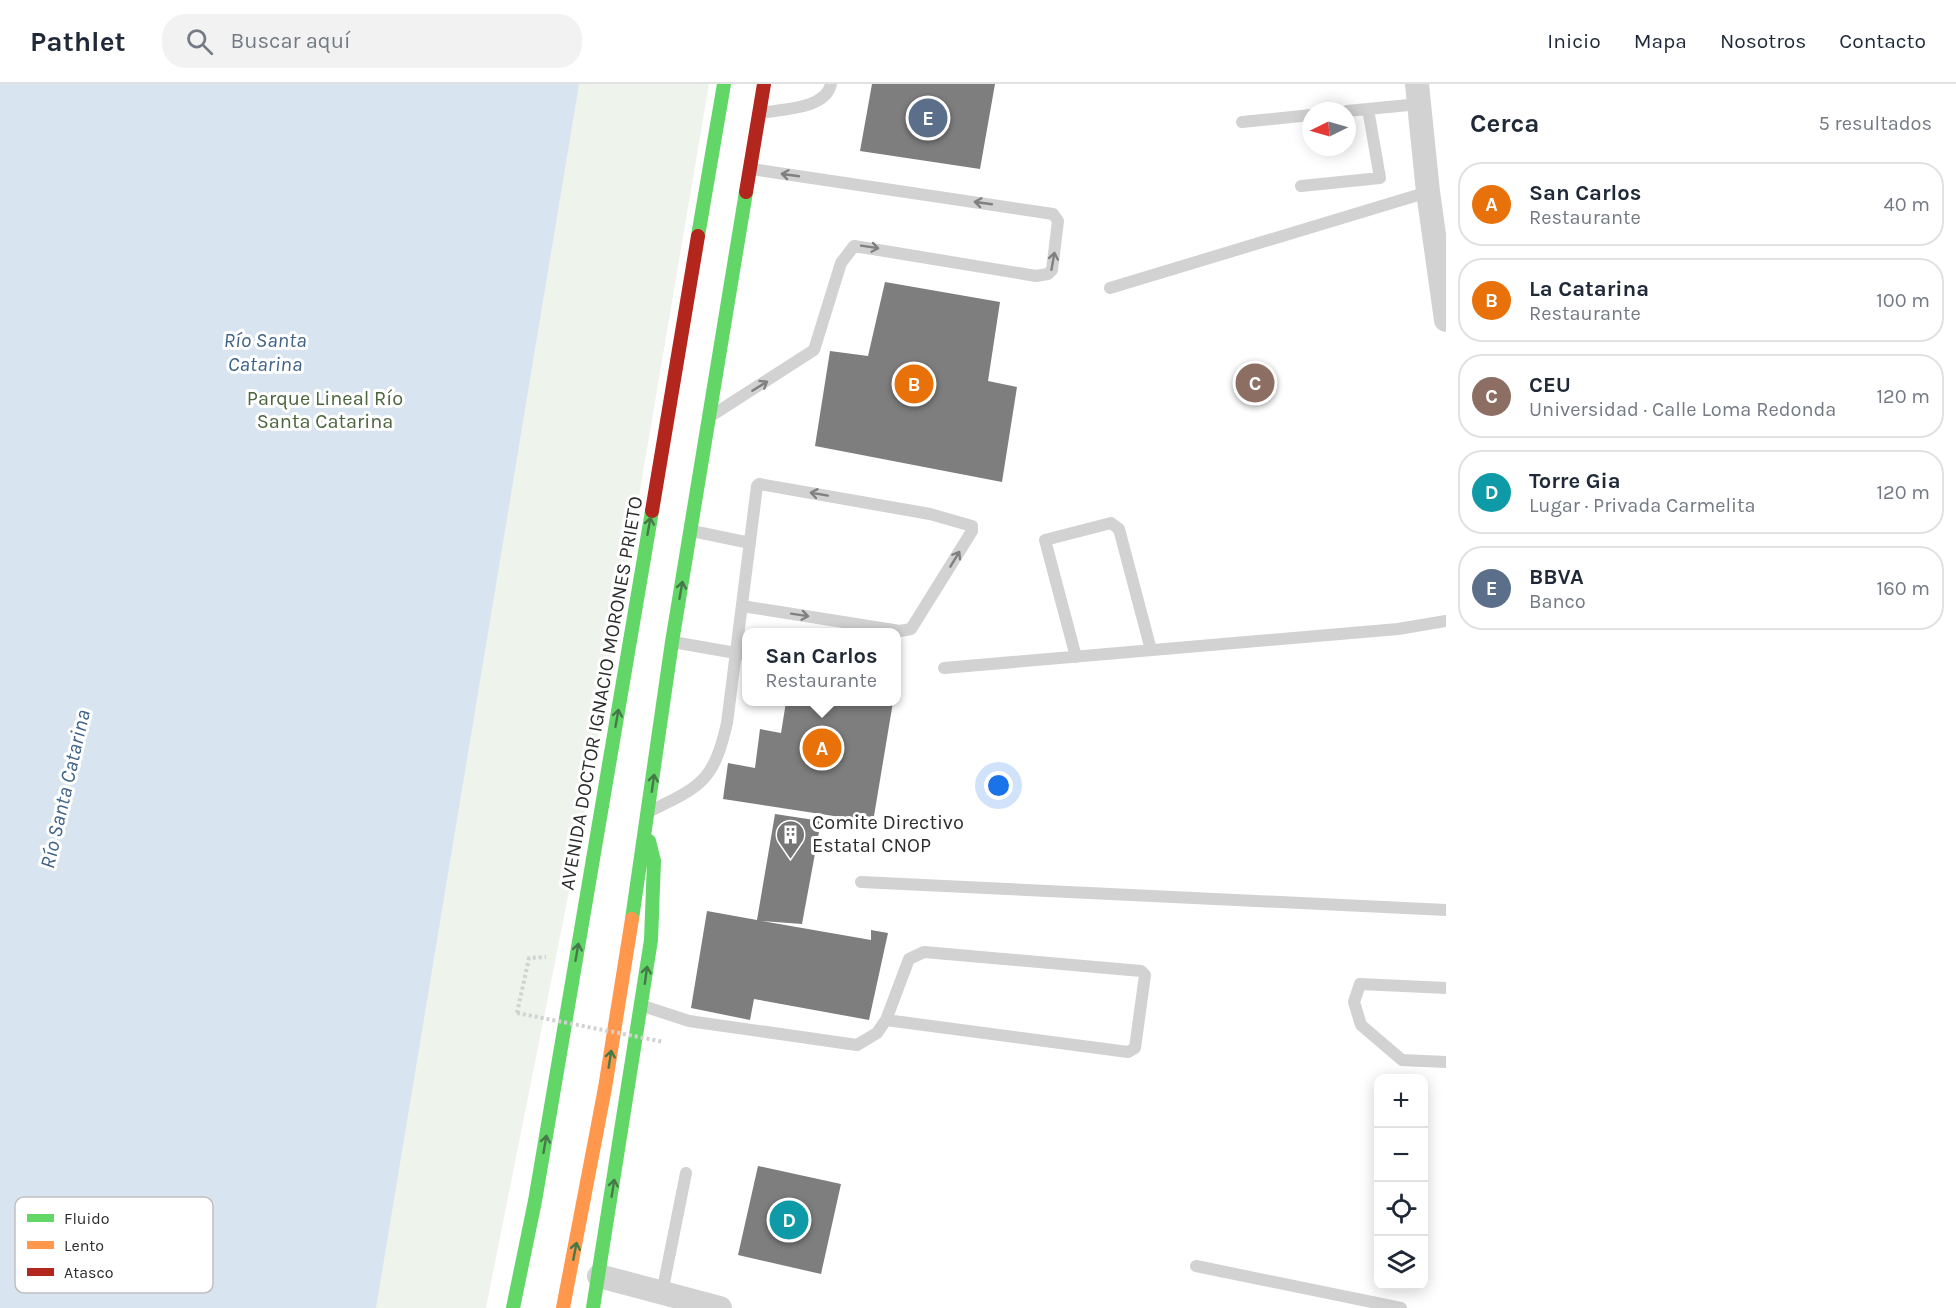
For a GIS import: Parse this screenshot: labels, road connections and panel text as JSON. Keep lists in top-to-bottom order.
{
  "streets": {
    "main road": ["AVENIDA DOCTOR IGNACIO MORONES PRIETO"]
  },
  "water": ["Río Santa Catarina"],
  "parks": ["Parque Lineal Río Santa Catarina"],
  "places": {
    "building": ["Comite Directivo Estatal CNOP"]
  },
  "legend": ["Fluido", "Lento", "Atasco"],
  "north": "left",
  "page": {
    "header": "Pathlet",
    "search": "Buscar aquí",
    "nav": [
      "Inicio",
      "Mapa",
      "Nosotros",
      "Contacto"
    ],
    "heading": ["Cerca", "5 resultados"],
    "pins": [
      "E",
      "C",
      "B",
      "A",
      "D"
    ],
    "list": [
      {
        "mark": "A",
        "name": "San Carlos",
        "note": "Restaurante",
        "value": "40 m"
      },
      {
        "mark": "B",
        "name": "La Catarina",
        "note": "Restaurante",
        "value": "100 m"
      },
      {
        "mark": "C",
        "name": "CEU",
        "note": "Universidad · Calle Loma Redonda",
        "value": "120 m"
      },
      {
        "mark": "D",
        "name": "Torre Gia",
        "note": "Lugar · Privada Carmelita",
        "value": "120 m"
      },
      {
        "mark": "E",
        "name": "BBVA",
        "note": "Banco",
        "value": "160 m"
      }
    ],
    "popup": ["San Carlos", "Restaurante"],
    "map_buttons": ["+", "−"]
  }
}
